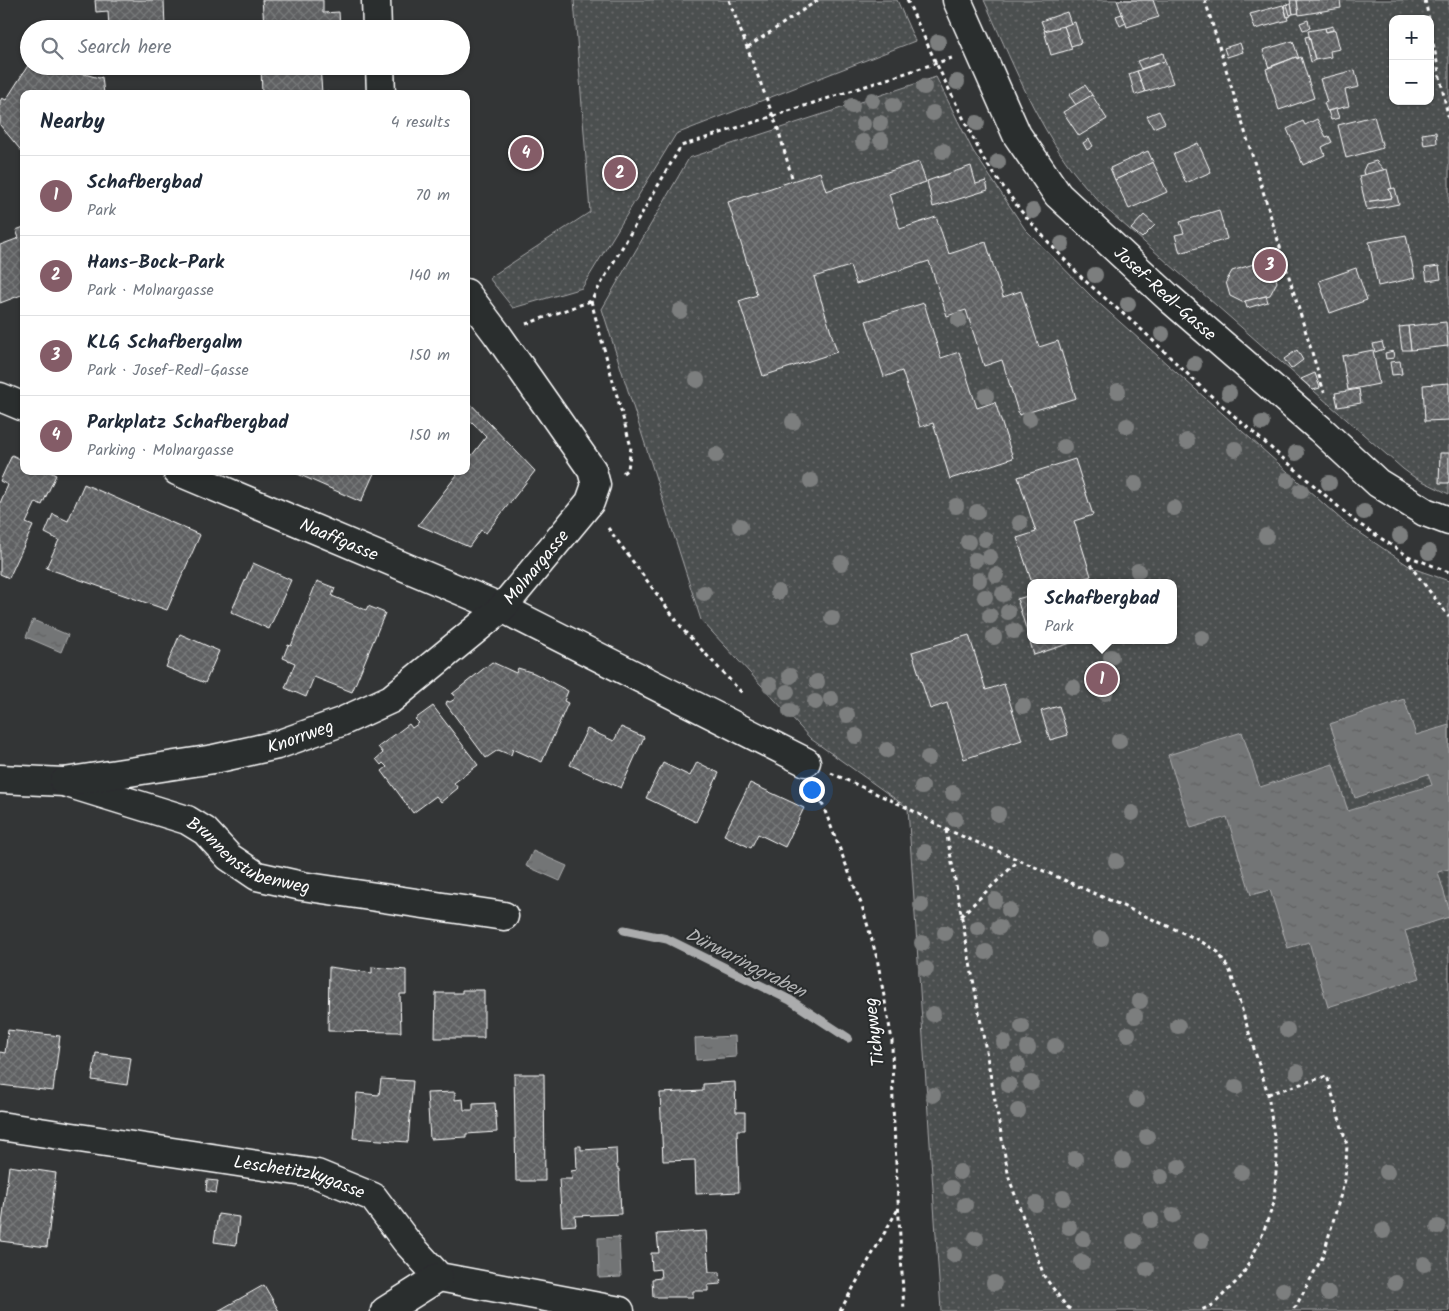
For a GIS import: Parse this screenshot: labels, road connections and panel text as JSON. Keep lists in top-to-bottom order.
{
  "streets": {
    "street": [
      "Josef-Redl-Gasse",
      "Naaffgasse",
      "Molnargasse",
      "Knorrweg",
      "Brunnenstubenweg",
      "Leschetitzkygasse"
    ],
    "path": ["Tichyweg"]
  },
  "crossings": [
    ["Naaffgasse", "Molnargasse"],
    ["Naaffgasse", "Knorrweg"],
    ["Molnargasse", "Knorrweg"],
    ["Molnargasse", "Tichyweg"],
    ["Knorrweg", "Brunnenstubenweg"]
  ],
  "water": ["Dürwaringgraben"],
  "page": {
    "map_buttons": ["+", "−"],
    "search": "Search here",
    "heading": ["Nearby", "4 results"],
    "pins": [
      "4",
      "2",
      "3",
      "1"
    ],
    "list": [
      {
        "mark": "1",
        "name": "Schafbergbad",
        "note": "Park",
        "value": "70 m"
      },
      {
        "mark": "2",
        "name": "Hans-Bock-Park",
        "note": "Park · Molnargasse",
        "value": "140 m"
      },
      {
        "mark": "3",
        "name": "KLG Schafbergalm",
        "note": "Park · Josef-Redl-Gasse",
        "value": "150 m"
      },
      {
        "mark": "4",
        "name": "Parkplatz Schafbergbad",
        "note": "Parking · Molnargasse",
        "value": "150 m"
      }
    ],
    "popup": ["Schafbergbad", "Park"]
  }
}
